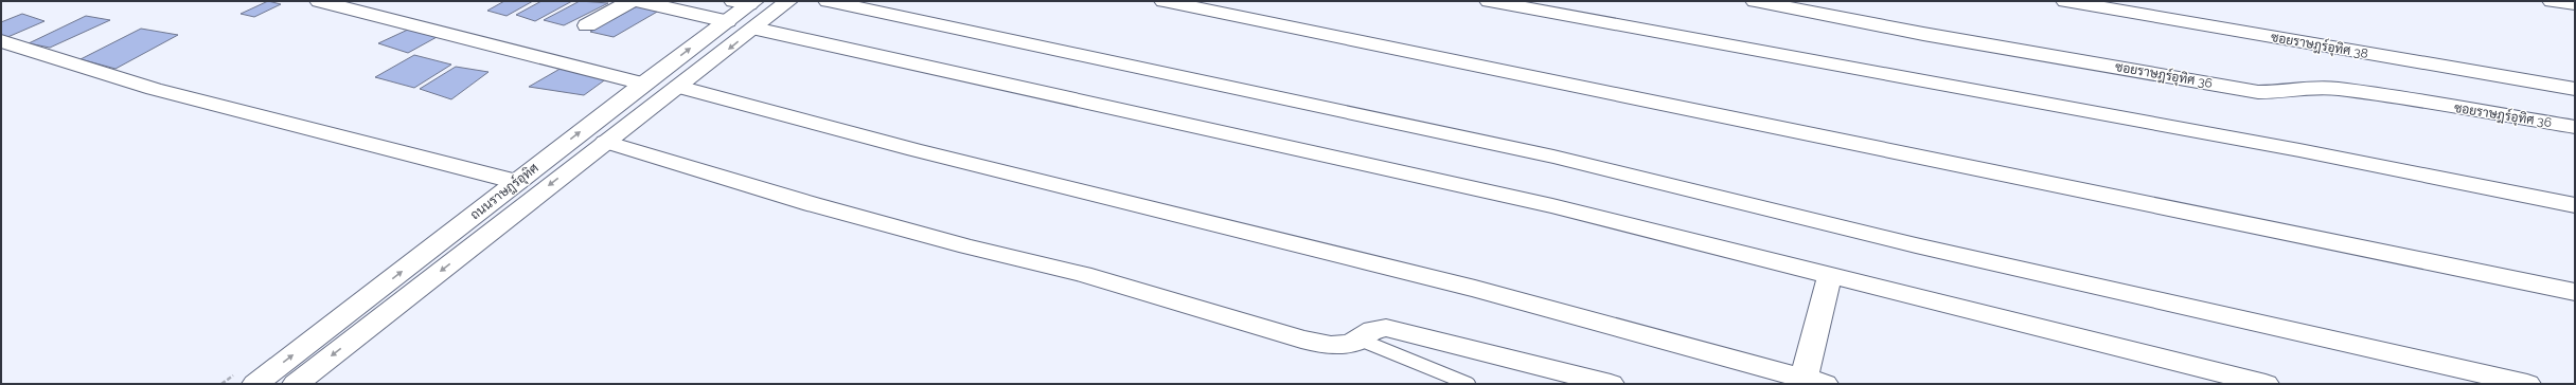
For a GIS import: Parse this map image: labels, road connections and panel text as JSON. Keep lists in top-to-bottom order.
{
  "streets": {
    "street": ["ซอยราษฎร์อุทิศ 38", "ซอยราษฎร์อุทิศ 36", "ถนนราษฎร์อุทิศ"]
  }
}
